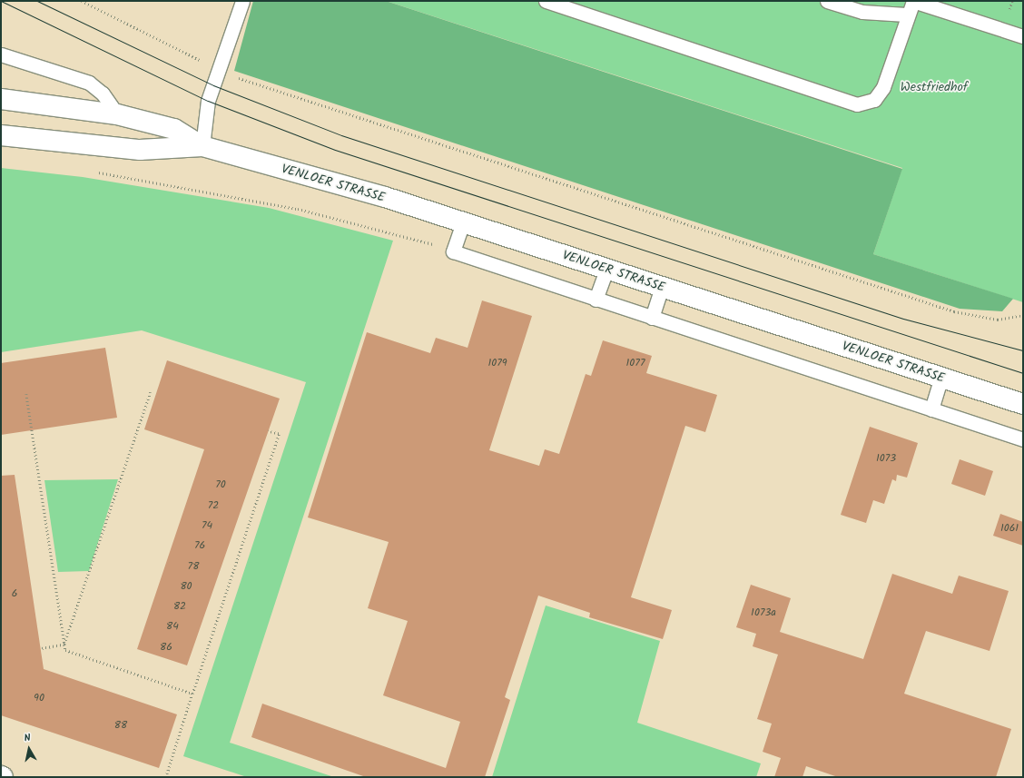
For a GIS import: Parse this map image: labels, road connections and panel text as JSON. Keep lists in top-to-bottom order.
{
  "streets": {
    "main road": ["VENLOER STRASSE"]
  },
  "parks": ["Westfriedhof"],
  "house_numbers": [
    "1079",
    "1077",
    "1073",
    "70",
    "72",
    "74",
    "1061",
    "76",
    "78",
    "80",
    "6",
    "82",
    "1073a",
    "84",
    "86",
    "90",
    "88"
  ],
  "north": "top"
}
